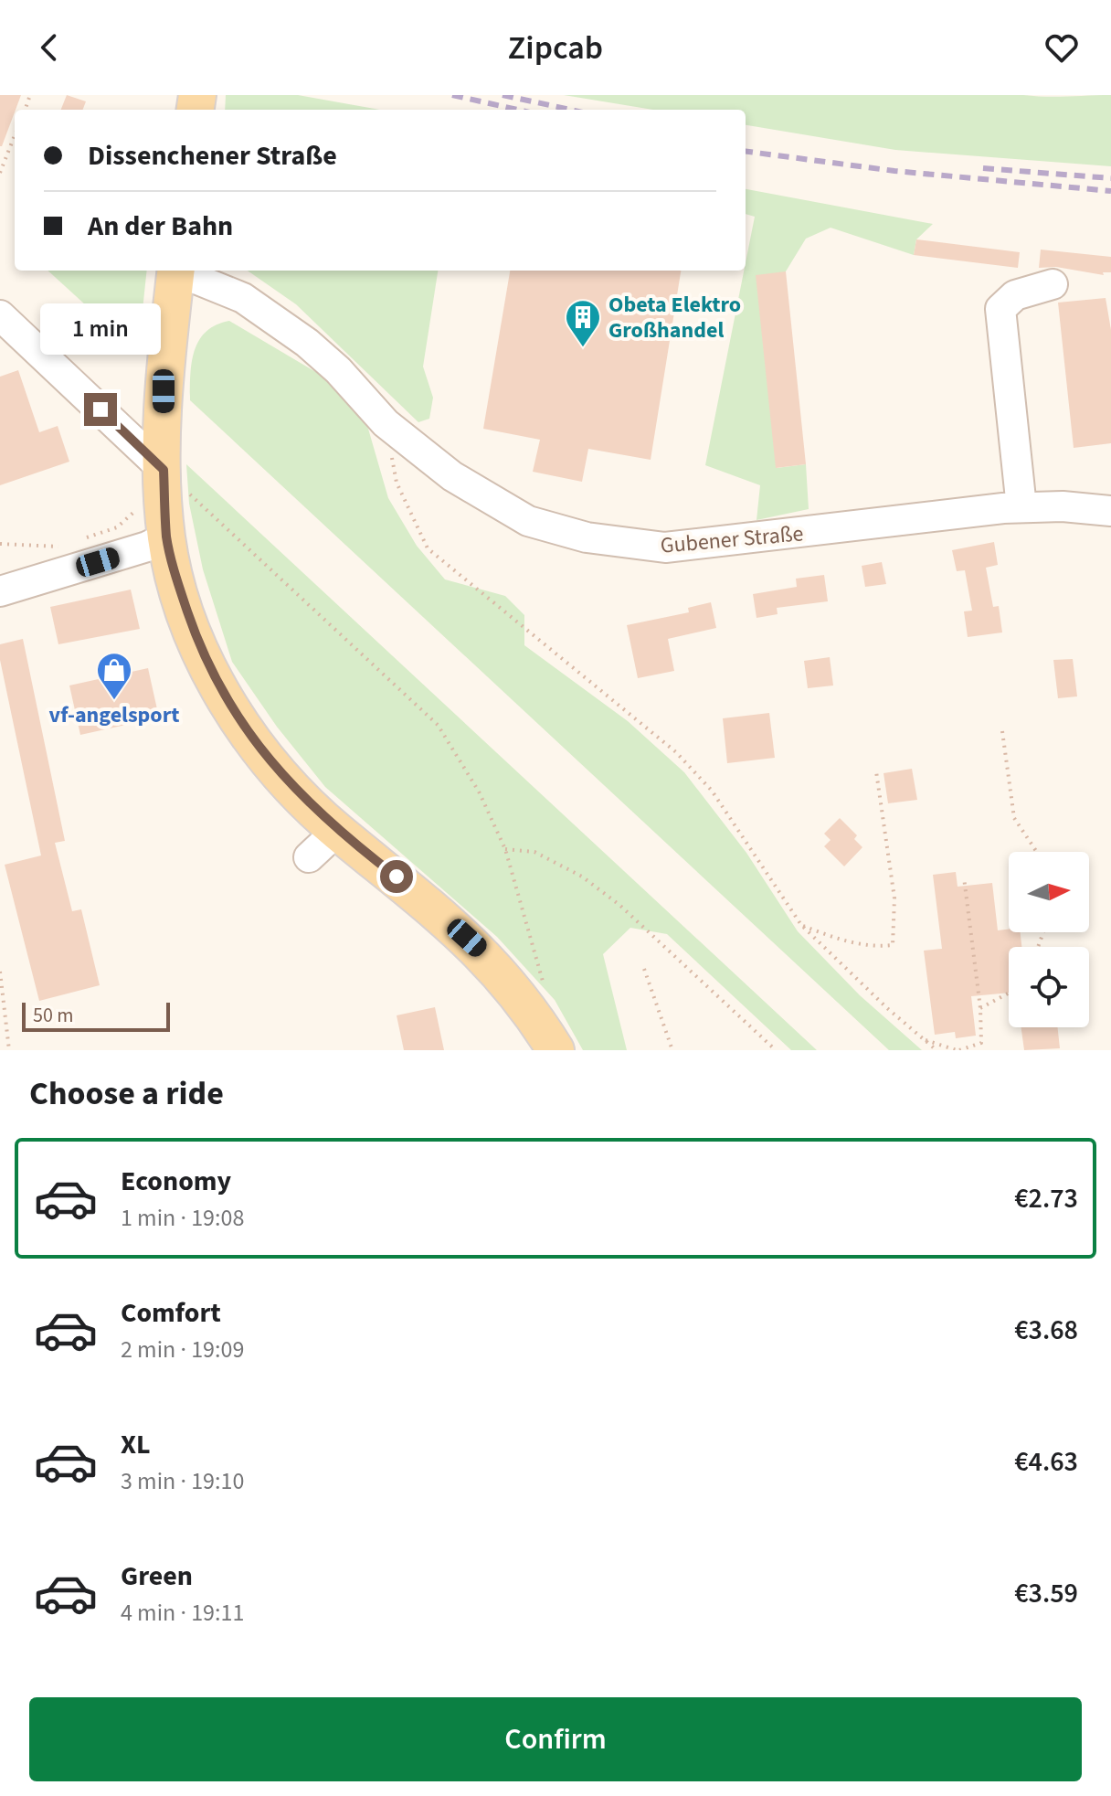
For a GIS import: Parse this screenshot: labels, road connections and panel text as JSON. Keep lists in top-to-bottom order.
{
  "streets": {
    "street": ["Gubener Straße"]
  },
  "places": {
    "building": ["Obeta Elektro Großhandel"],
    "shop": ["vf-angelsport"]
  },
  "scale_bar": "50 m",
  "north": "right",
  "page": {
    "header": "Zipcab",
    "banner": ["Dissenchener Straße", "An der Bahn"],
    "bubble": "1 min",
    "scale": "50 m",
    "heading": "Choose a ride",
    "list": [
      {
        "name": "Economy",
        "note": "1 min · 19:08",
        "value": "€2.73"
      },
      {
        "name": "Comfort",
        "note": "2 min · 19:09",
        "value": "€3.68"
      },
      {
        "name": "XL",
        "note": "3 min · 19:10",
        "value": "€4.63"
      },
      {
        "name": "Green",
        "note": "4 min · 19:11",
        "value": "€3.59"
      }
    ],
    "buttons": "Confirm"
  }
}
